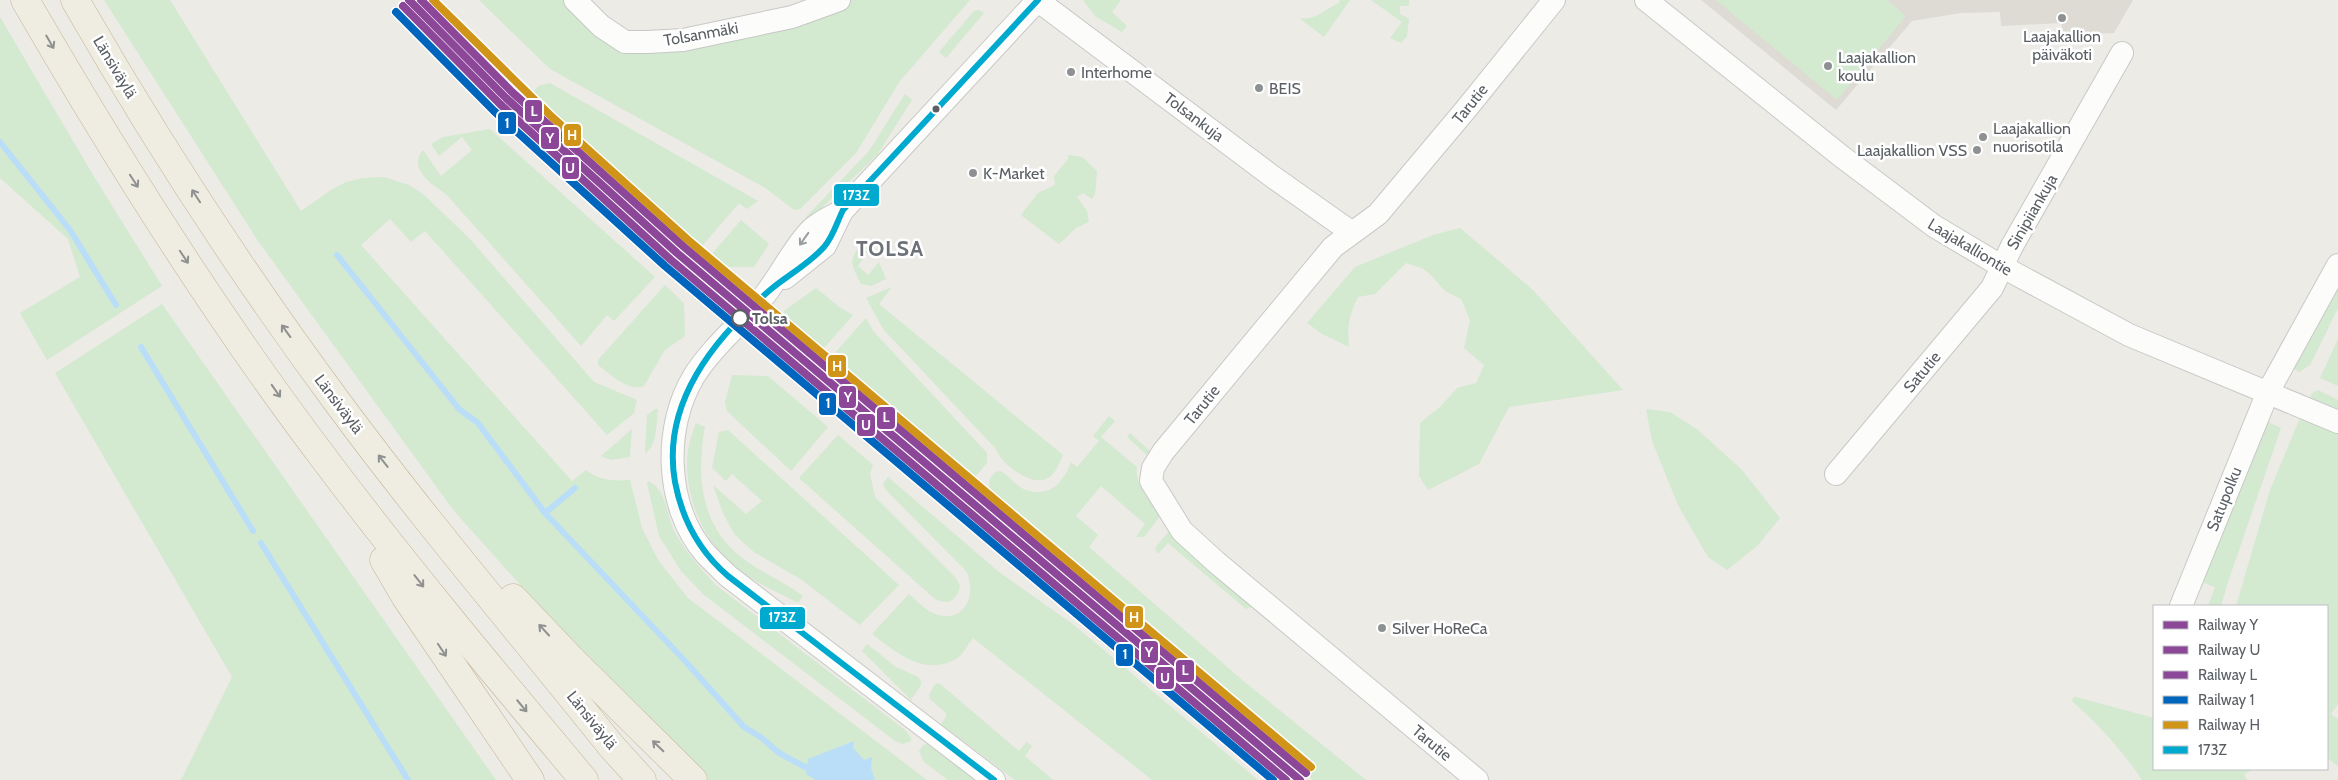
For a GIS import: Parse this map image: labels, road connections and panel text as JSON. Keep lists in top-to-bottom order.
{
  "streets": {
    "highway": ["Länsiväylä"],
    "street": [
      "Tolsanmäki",
      "Tarutie",
      "Tolsankuja",
      "Sinipiiankuja",
      "Laajakalliontie",
      "Satutie",
      "Satupolku"
    ]
  },
  "crossings": [
    ["Tarutie", "Tolsankuja"],
    ["Sinipiiankuja", "Laajakalliontie"],
    ["Sinipiiankuja", "Satutie"],
    ["Laajakalliontie", "Satutie"],
    ["Laajakalliontie", "Satupolku"]
  ],
  "districts": ["TOLSA"],
  "places": [
    "Laajakallion päiväkoti",
    "Laajakallion koulu",
    "Interhome",
    "BEIS",
    "Laajakallion nuorisotila",
    "Laajakallion VSS",
    "K-Market",
    "Tolsa",
    "Silver HoReCa"
  ],
  "lines": [
    "rail line Y",
    "rail line L",
    "rail line H",
    "transit line 173Z",
    "rail line U",
    "rail line 1"
  ],
  "legend": [
    "Railway Y",
    "Railway U",
    "Railway L",
    "Railway 1",
    "Railway H",
    "173Z"
  ]
}
